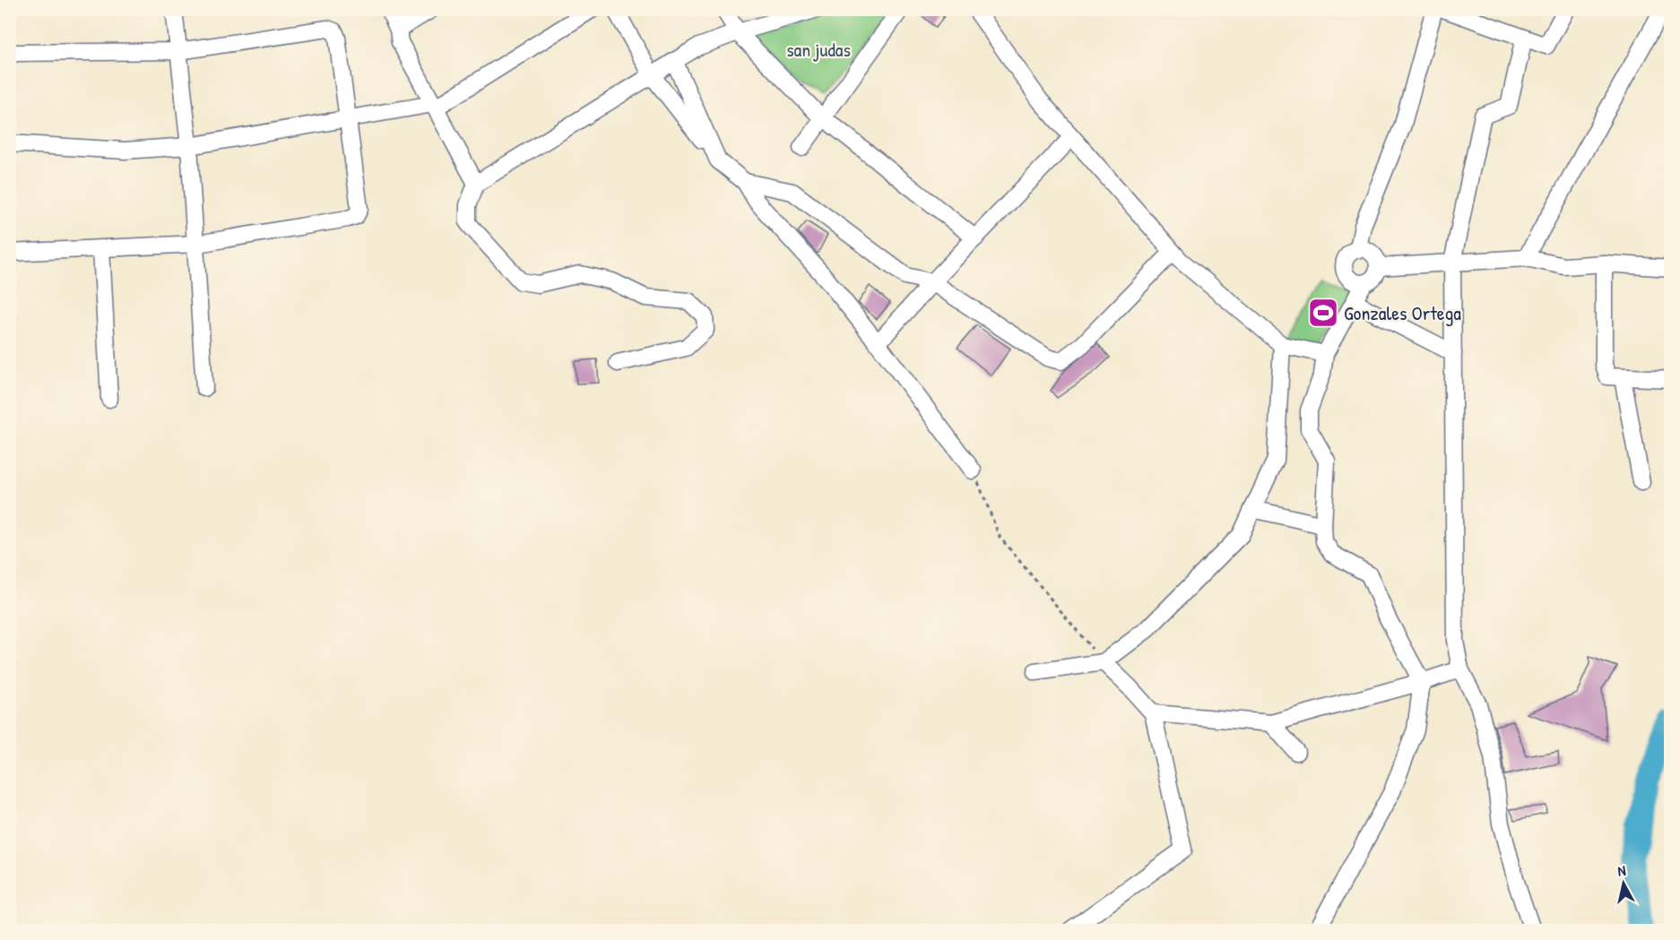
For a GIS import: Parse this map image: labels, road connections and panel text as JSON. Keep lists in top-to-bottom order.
{
  "parks": ["san judas"],
  "places": {
    "sports": ["Gonzales Ortega"]
  },
  "north": "top"
}
